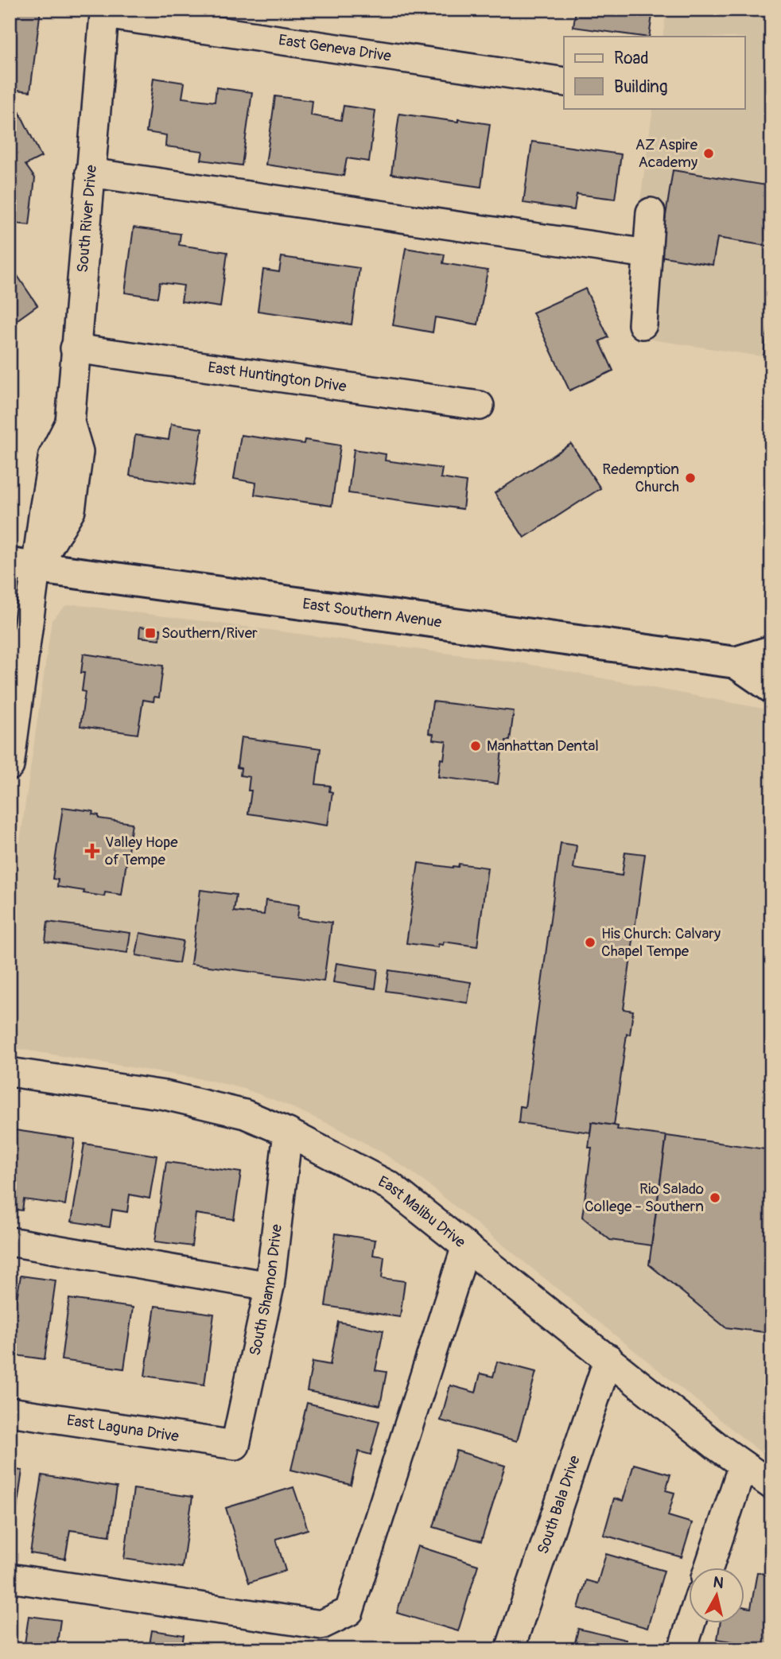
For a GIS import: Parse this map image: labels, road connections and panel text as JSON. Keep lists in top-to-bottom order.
{
  "streets": {
    "main road": ["East Southern Avenue"],
    "street": [
      "East Geneva Drive",
      "South River Drive",
      "East Huntington Drive",
      "East Malibu Drive",
      "South Shannon Drive",
      "East Laguna Drive",
      "South Bala Drive"
    ]
  },
  "crossings": [
    ["East Geneva Drive", "South River Drive"],
    ["South River Drive", "East Huntington Drive"],
    ["South River Drive", "East Southern Avenue"],
    ["East Malibu Drive", "South Shannon Drive"],
    ["East Malibu Drive", "South Bala Drive"],
    ["South Shannon Drive", "East Laguna Drive"]
  ],
  "places": {
    "other": [
      "AZ Aspire Academy",
      "Redemption Church",
      "Manhattan Dental",
      "His Church: Calvary Chapel Tempe",
      "Rio Salado College - Southern"
    ],
    "transit": ["Southern/River"],
    "health": ["Valley Hope of Tempe"]
  },
  "legend": ["Road", "Building"],
  "north": "top"
}
